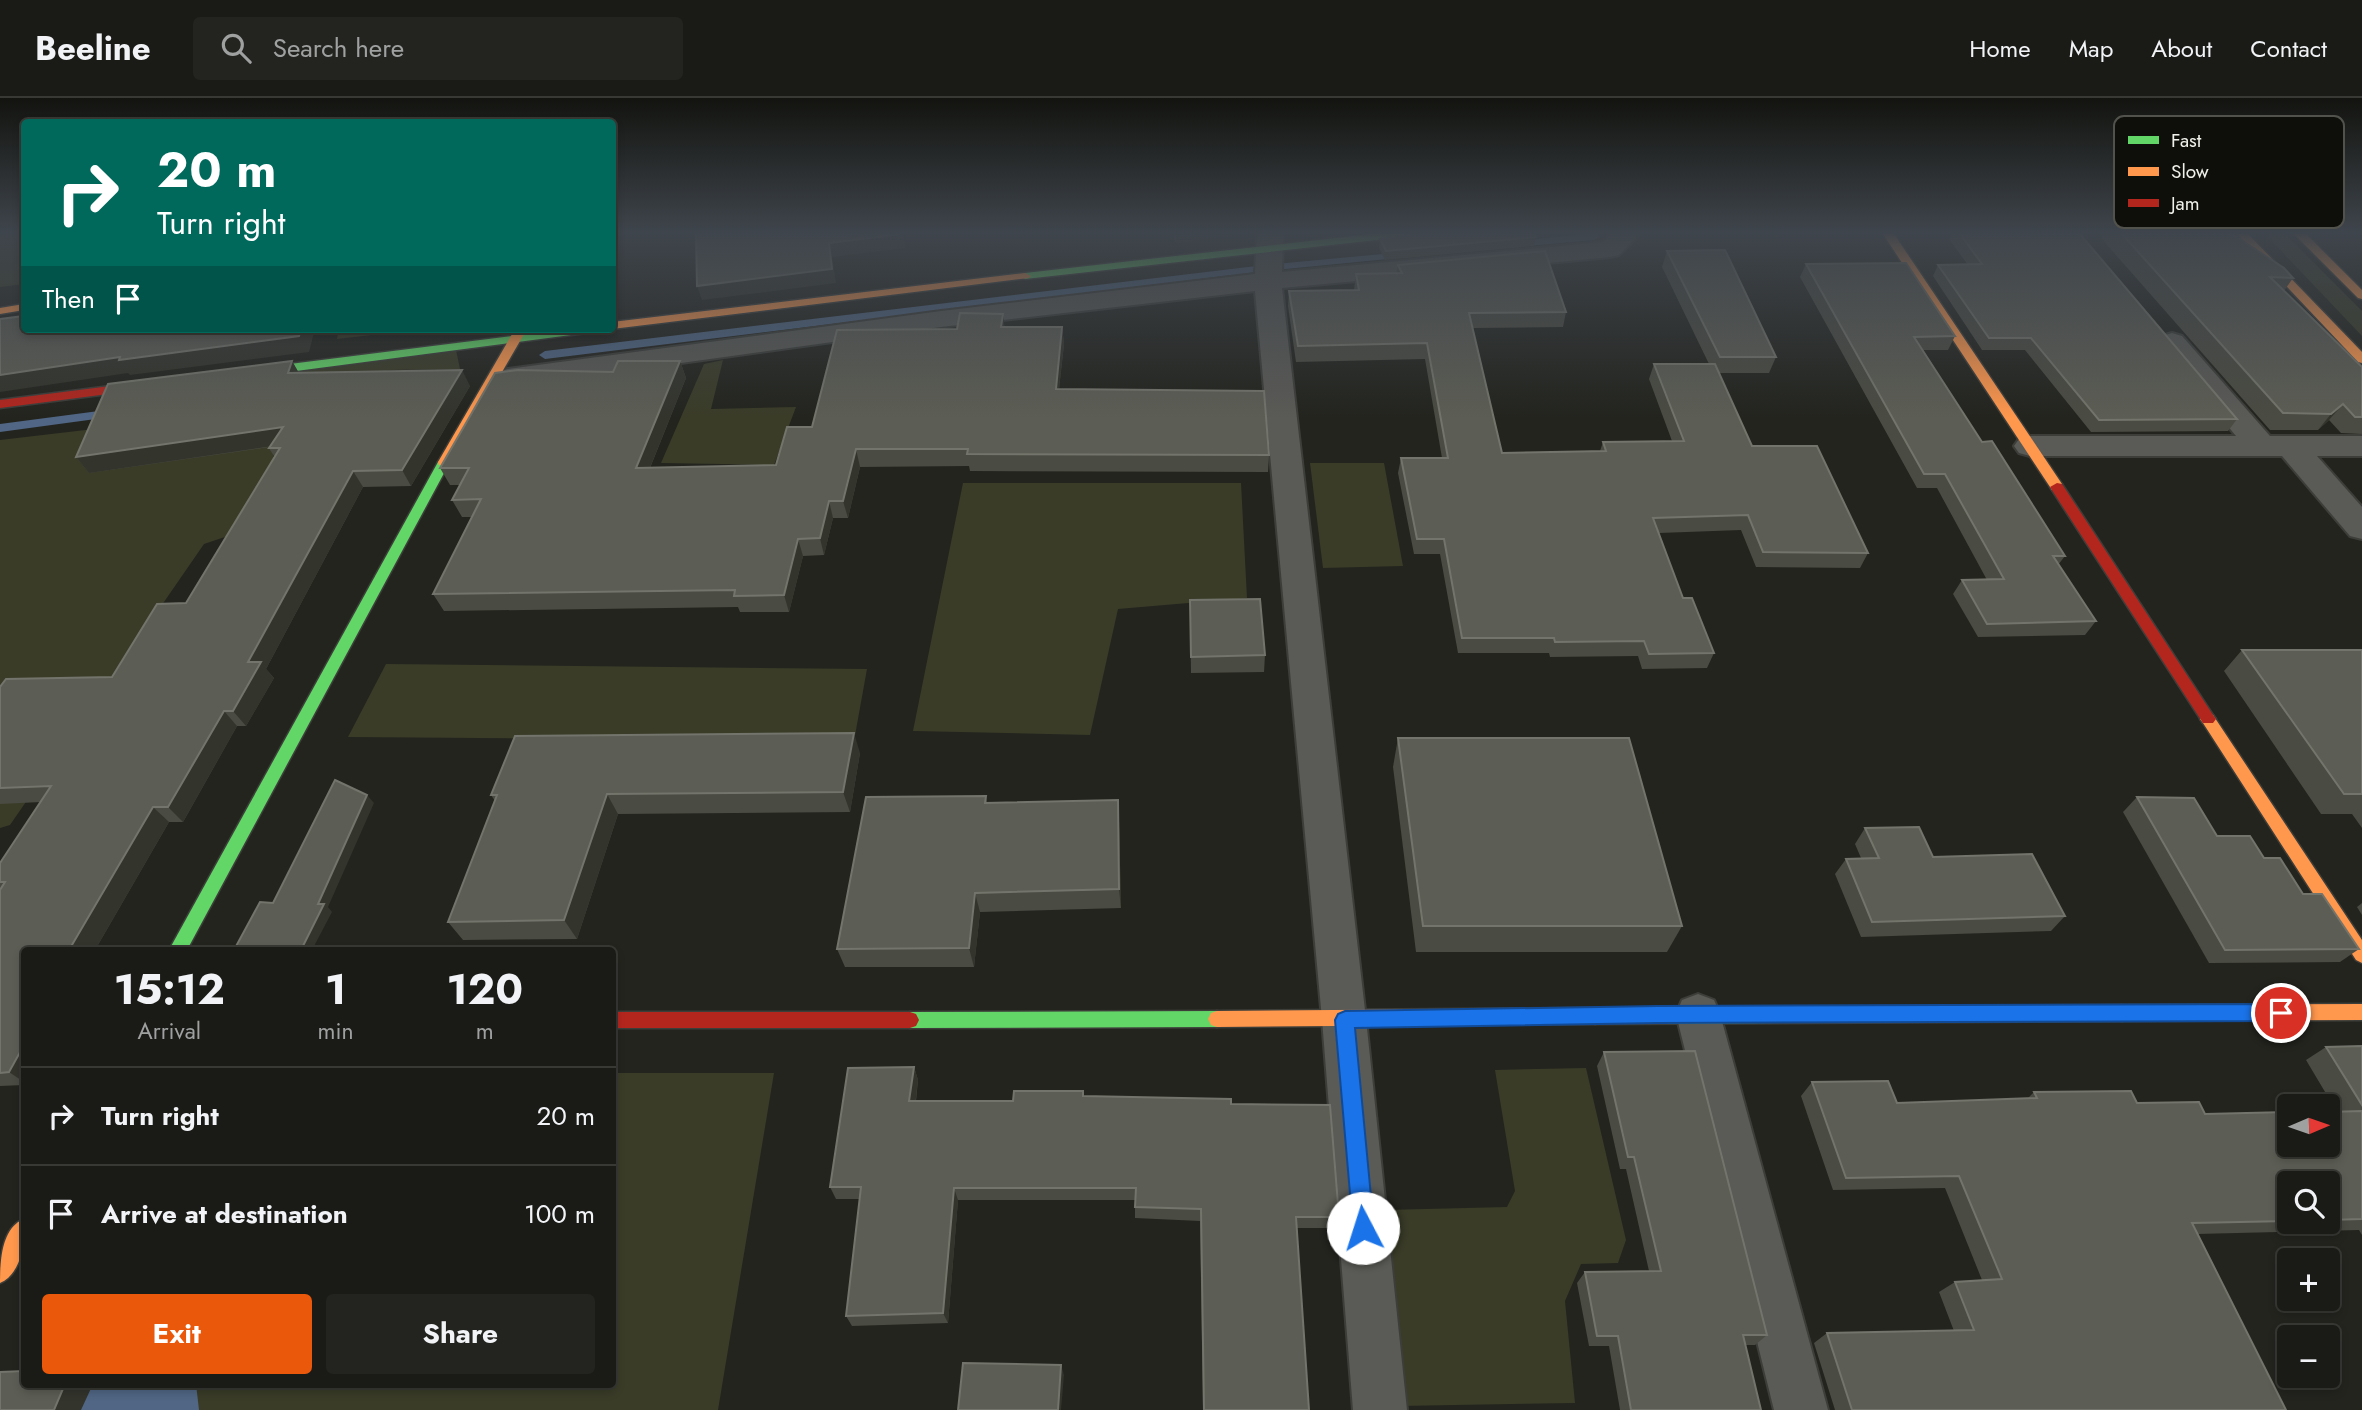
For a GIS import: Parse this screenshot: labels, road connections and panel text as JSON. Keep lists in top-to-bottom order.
{
  "legend": ["Fast", "Slow", "Jam"],
  "north": "right",
  "page": {
    "header": "Beeline",
    "search": "Search here",
    "nav": [
      "Home",
      "Map",
      "About",
      "Contact"
    ],
    "turn": ["20 m", "Turn right"],
    "then": "Then",
    "eta": [
      "15:12",
      "Arrival",
      "1",
      "min",
      "120",
      "m"
    ],
    "list": [
      {
        "name": "Turn right",
        "value": "20 m"
      },
      {
        "name": "Arrive at destination",
        "value": "100 m"
      }
    ],
    "map_buttons": ["+", "−"],
    "buttons": ["Exit", "Share"]
  }
}
